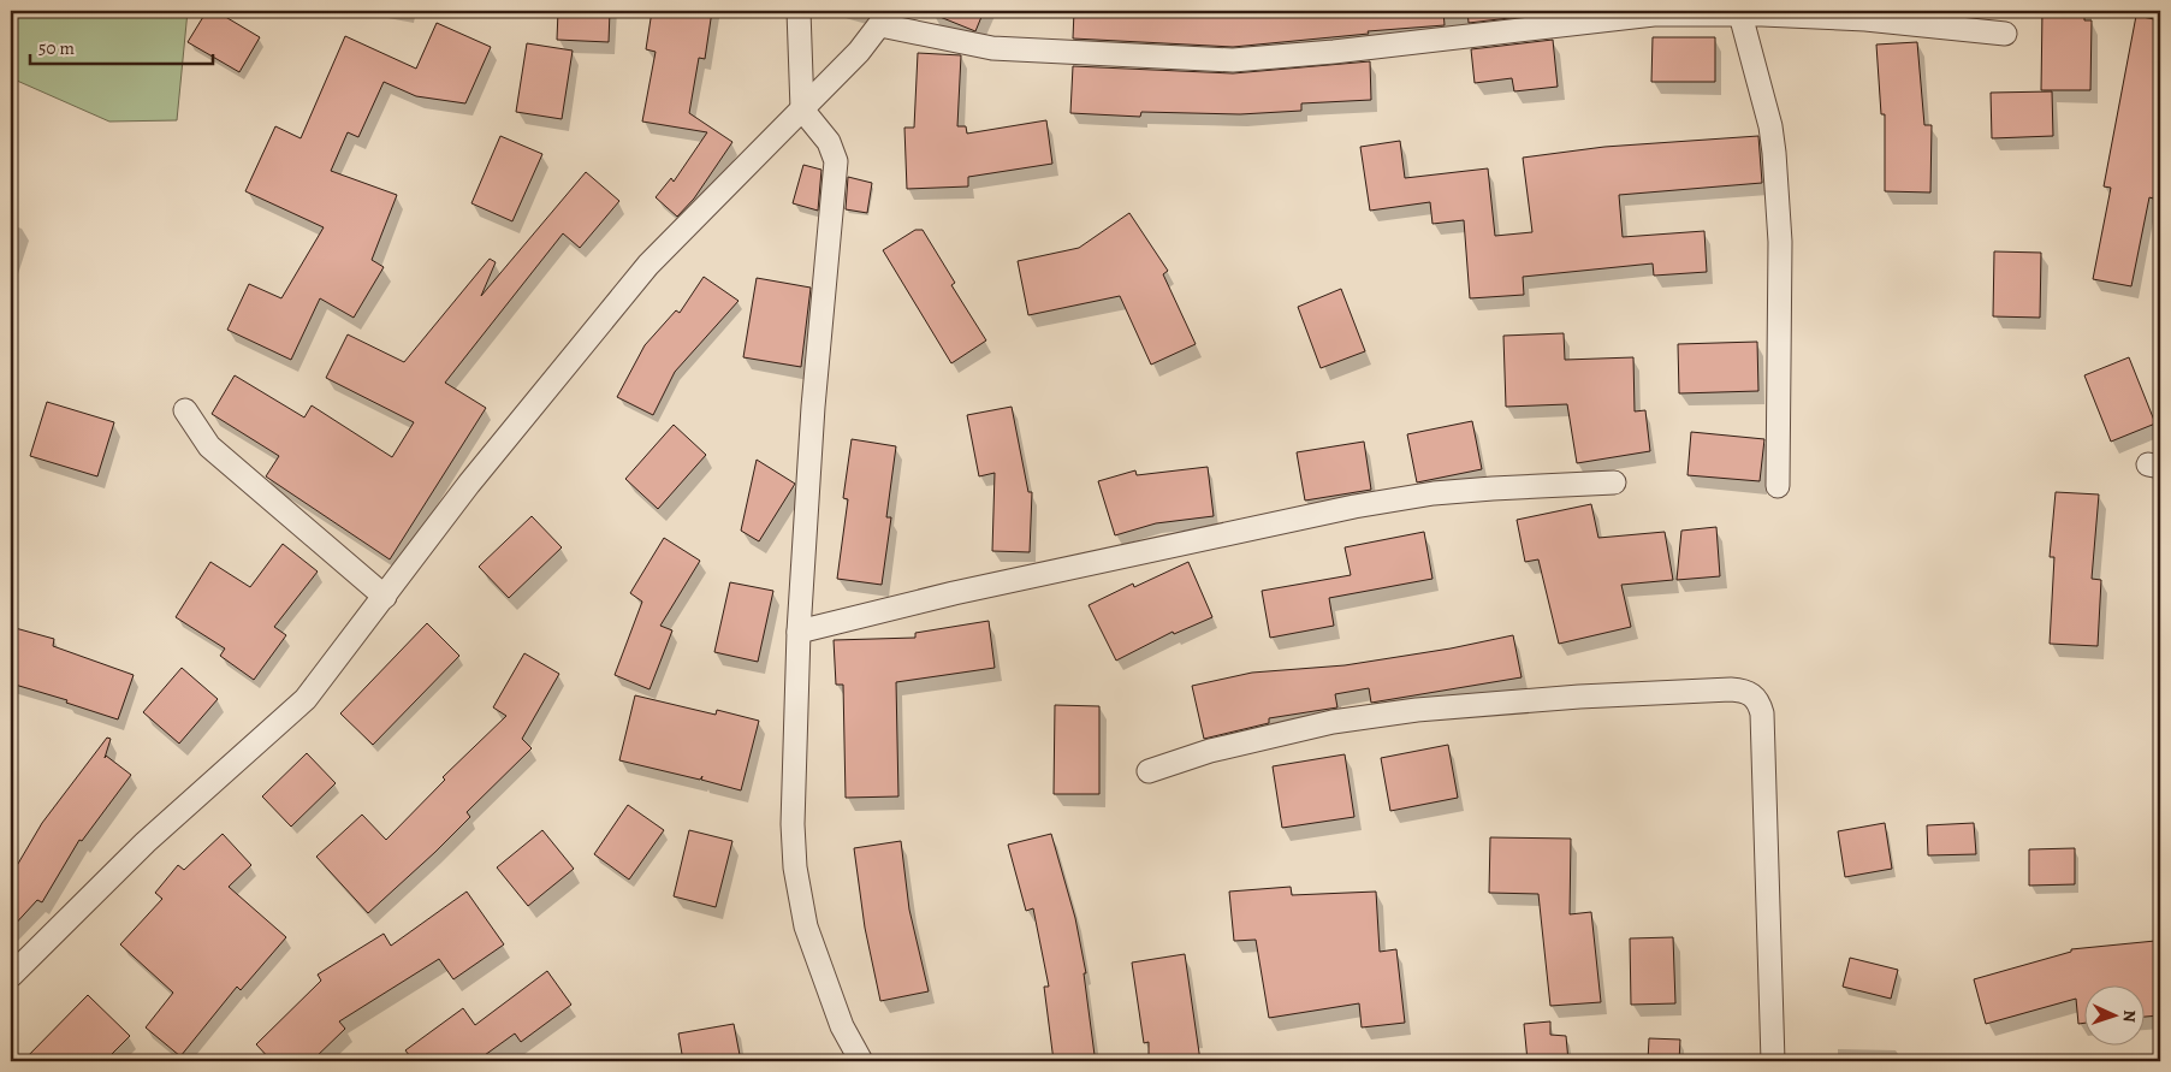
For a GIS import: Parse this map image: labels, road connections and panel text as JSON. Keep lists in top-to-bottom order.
{
  "scale_bar": "50 m",
  "north": "right"
}
